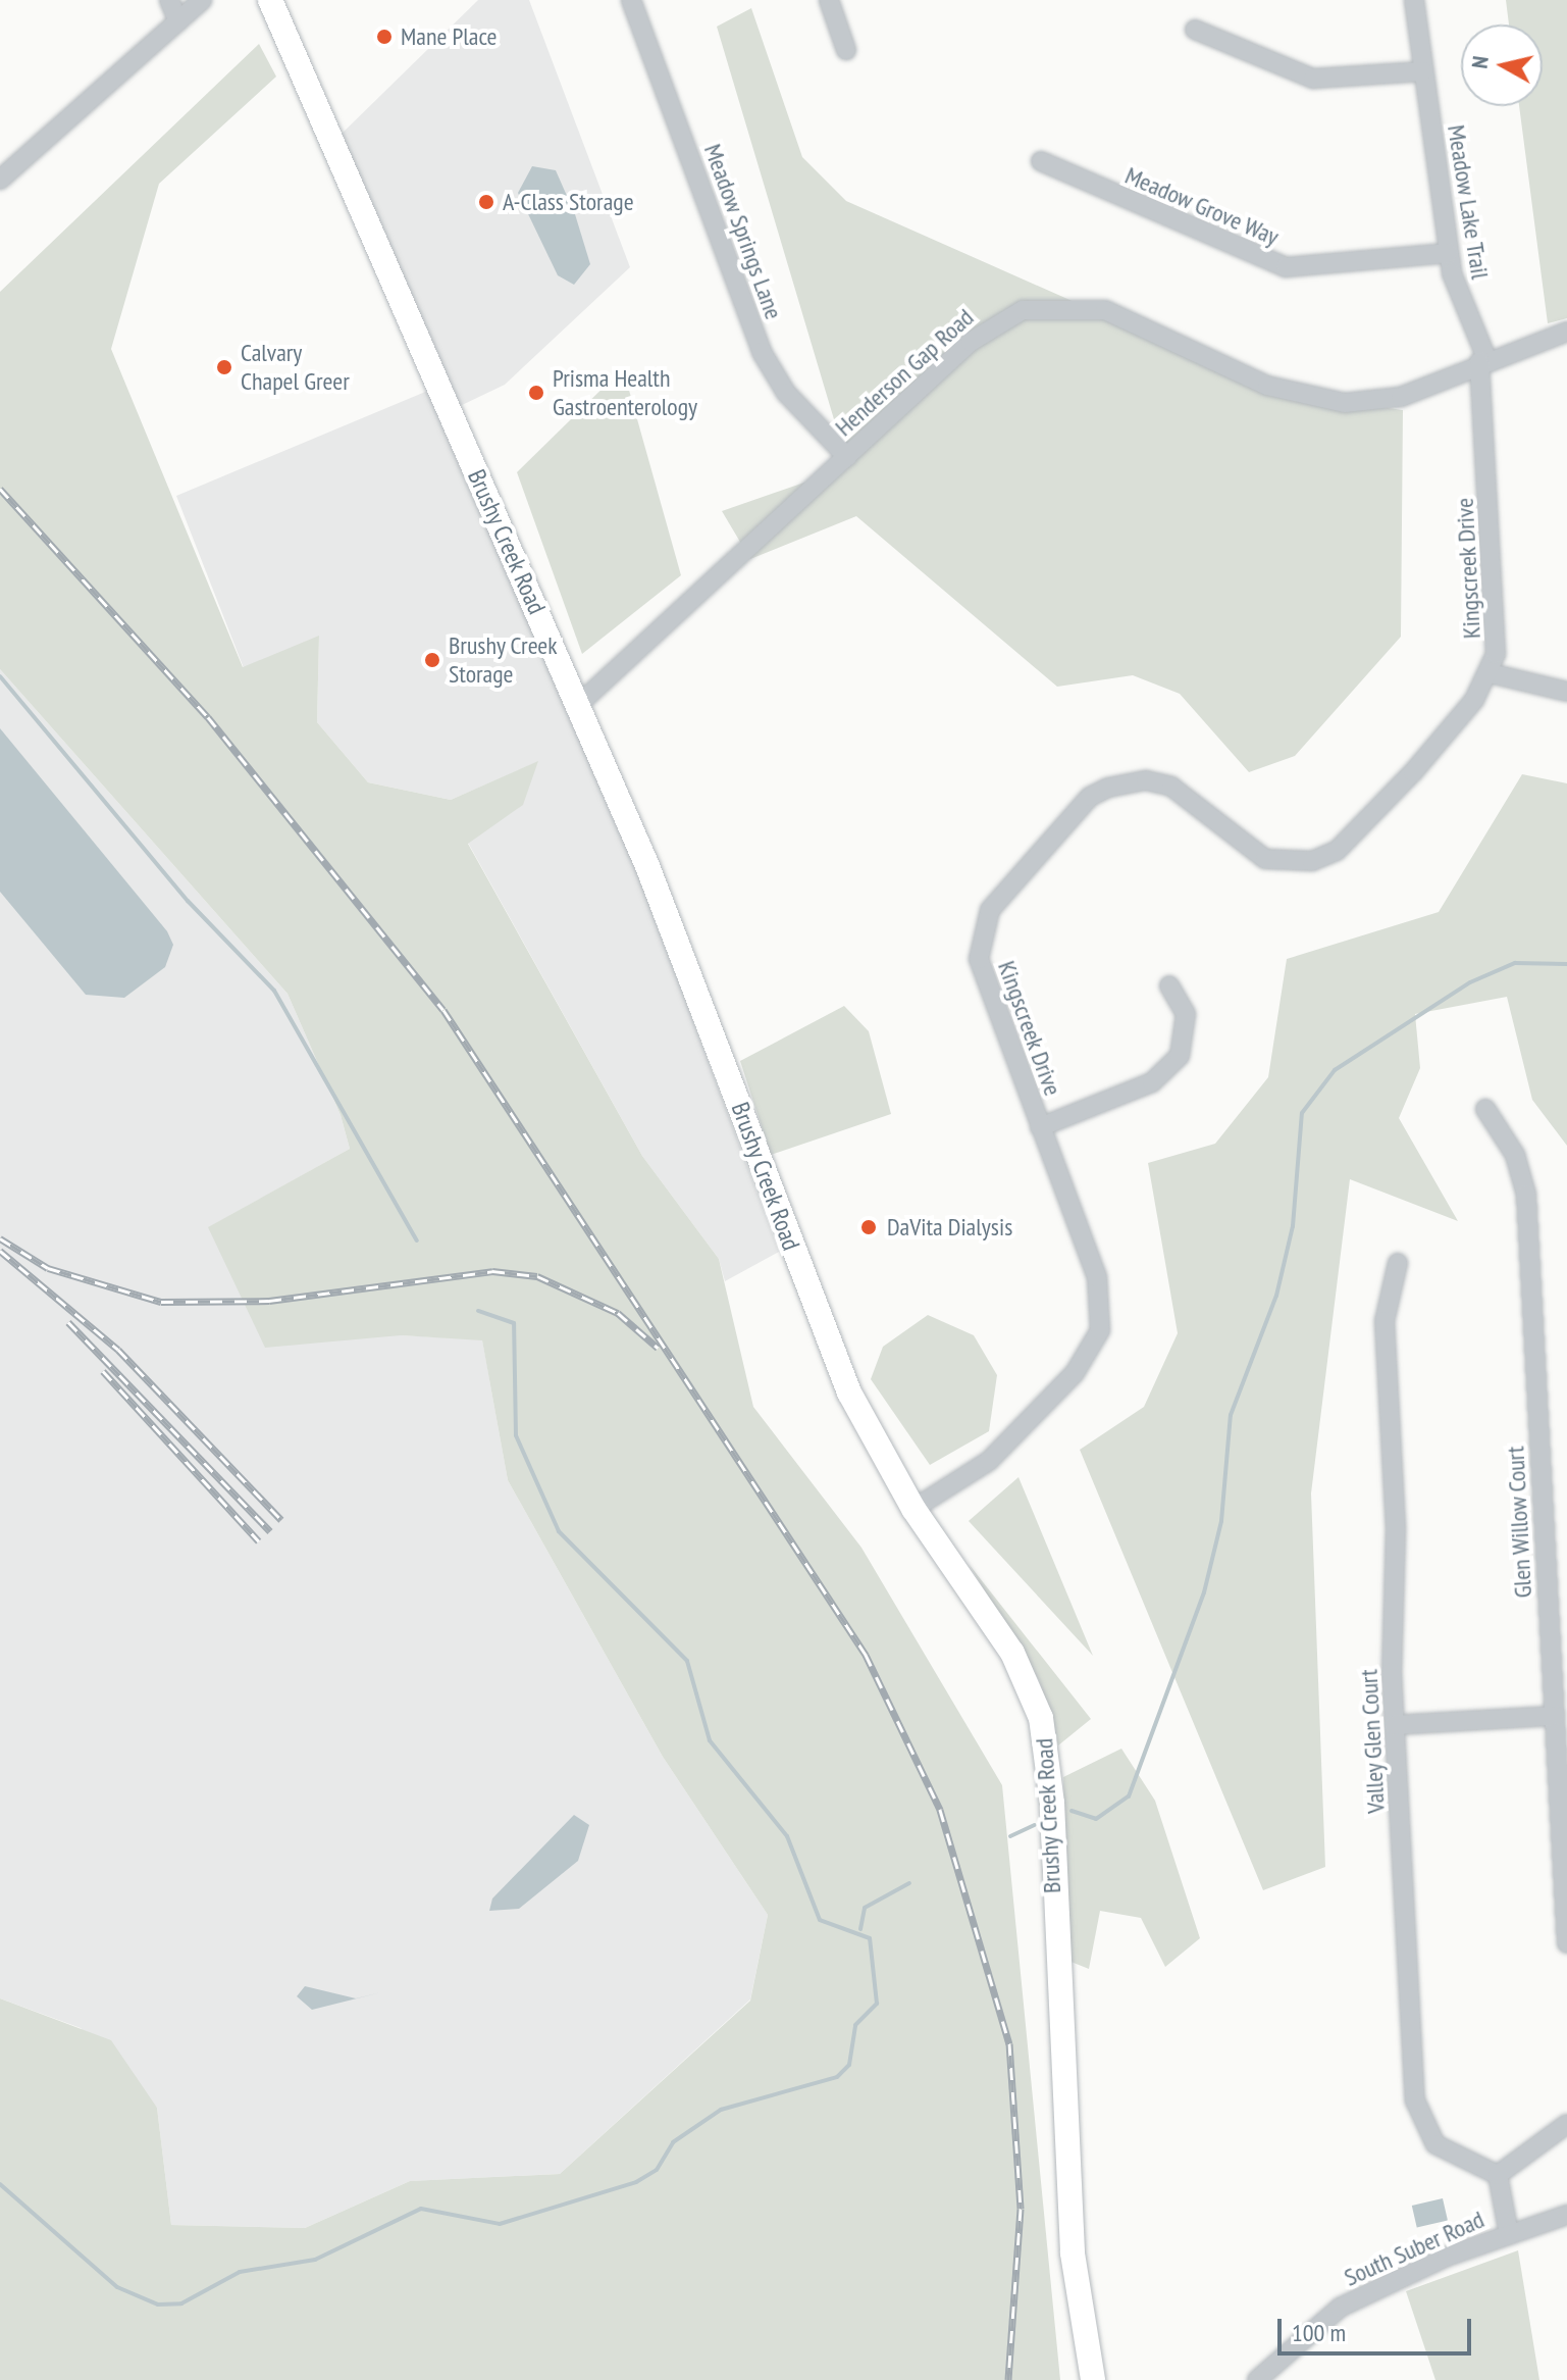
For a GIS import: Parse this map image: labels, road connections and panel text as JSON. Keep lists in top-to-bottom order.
{
  "streets": {
    "main road": ["Brushy Creek Road"],
    "street": [
      "Meadow Lake Trail",
      "Meadow Grove Way",
      "Meadow Springs Lane",
      "Henderson Gap Road",
      "Kingscreek Drive",
      "Glen Willow Court",
      "Valley Glen Court",
      "South Suber Road"
    ]
  },
  "crossings": [
    ["Meadow Lake Trail", "Meadow Grove Way"],
    ["Meadow Lake Trail", "Henderson Gap Road"],
    ["Meadow Lake Trail", "Kingscreek Drive"],
    ["Meadow Springs Lane", "Henderson Gap Road"],
    ["Henderson Gap Road", "Brushy Creek Road"],
    ["Henderson Gap Road", "Kingscreek Drive"],
    ["Brushy Creek Road", "Kingscreek Drive"]
  ],
  "places": [
    "Mane Place",
    "A-Class Storage",
    "Calvary Chapel Greer",
    "Prisma Health Gastroenterology",
    "Brushy Creek Storage",
    "DaVita Dialysis"
  ],
  "scale_bar": "100 m",
  "north": "left"
}
